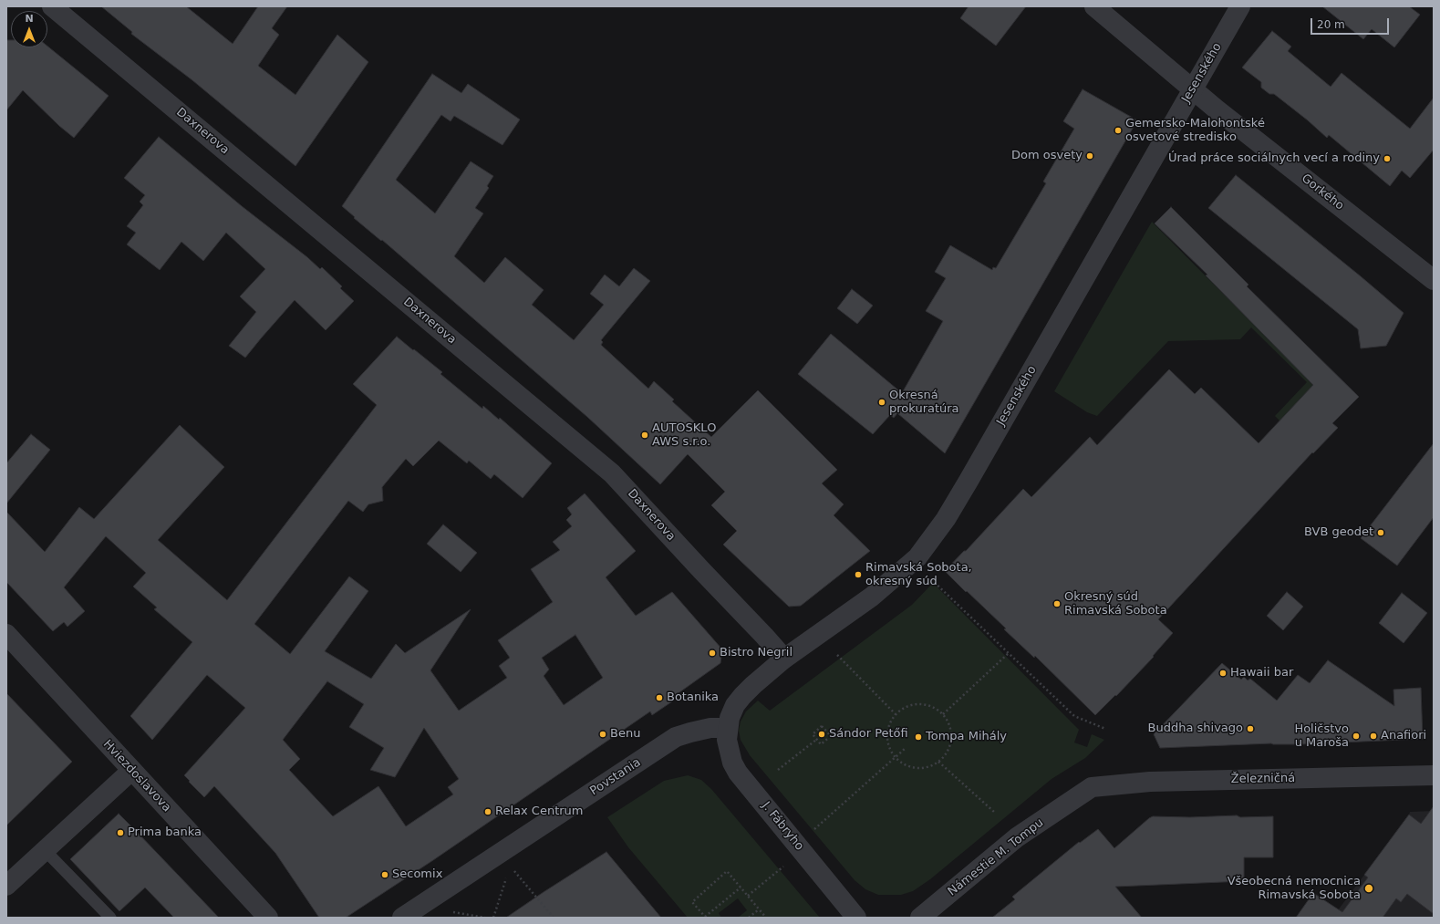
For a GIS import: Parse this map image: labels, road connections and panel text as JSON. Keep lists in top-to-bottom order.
{
  "streets": {
    "street": [
      "Jesenského",
      "Daxnerova",
      "Gorkého",
      "Hviezdoslavova",
      "Povstania",
      "Železničná",
      "J. Fábryho",
      "Námestie M. Tompu"
    ]
  },
  "crossings": [
    ["Jesenského", "Daxnerova"],
    ["Jesenského", "Gorkého"],
    ["Jesenského", "Povstania"],
    ["Jesenského", "J. Fábryho"],
    ["Povstania", "J. Fábryho"],
    ["Železničná", "Námestie M. Tompu"]
  ],
  "places": [
    "Gemersko-Malohontské osvetové stredisko",
    "Dom osvety",
    "Úrad práce sociálnych vecí a rodiny",
    "Okresná prokuratúra",
    "AUTOSKLO AWS s.r.o.",
    "BVB geodet",
    "Rimavská Sobota, okresný súd",
    "Okresný súd Rimavská Sobota",
    "Bistro Negril",
    "Hawaii bar",
    "Botanika",
    "Buddha shivago",
    "Benu",
    "Sándor Petőfi",
    "Holičstvo u Maroša",
    "Anafiori",
    "Tompa Mihály",
    "Relax Centrum",
    "Prima banka",
    "Secomix",
    "Všeobecná nemocnica Rimavská Sobota"
  ],
  "scale_bar": "20 m",
  "north": "top"
}
